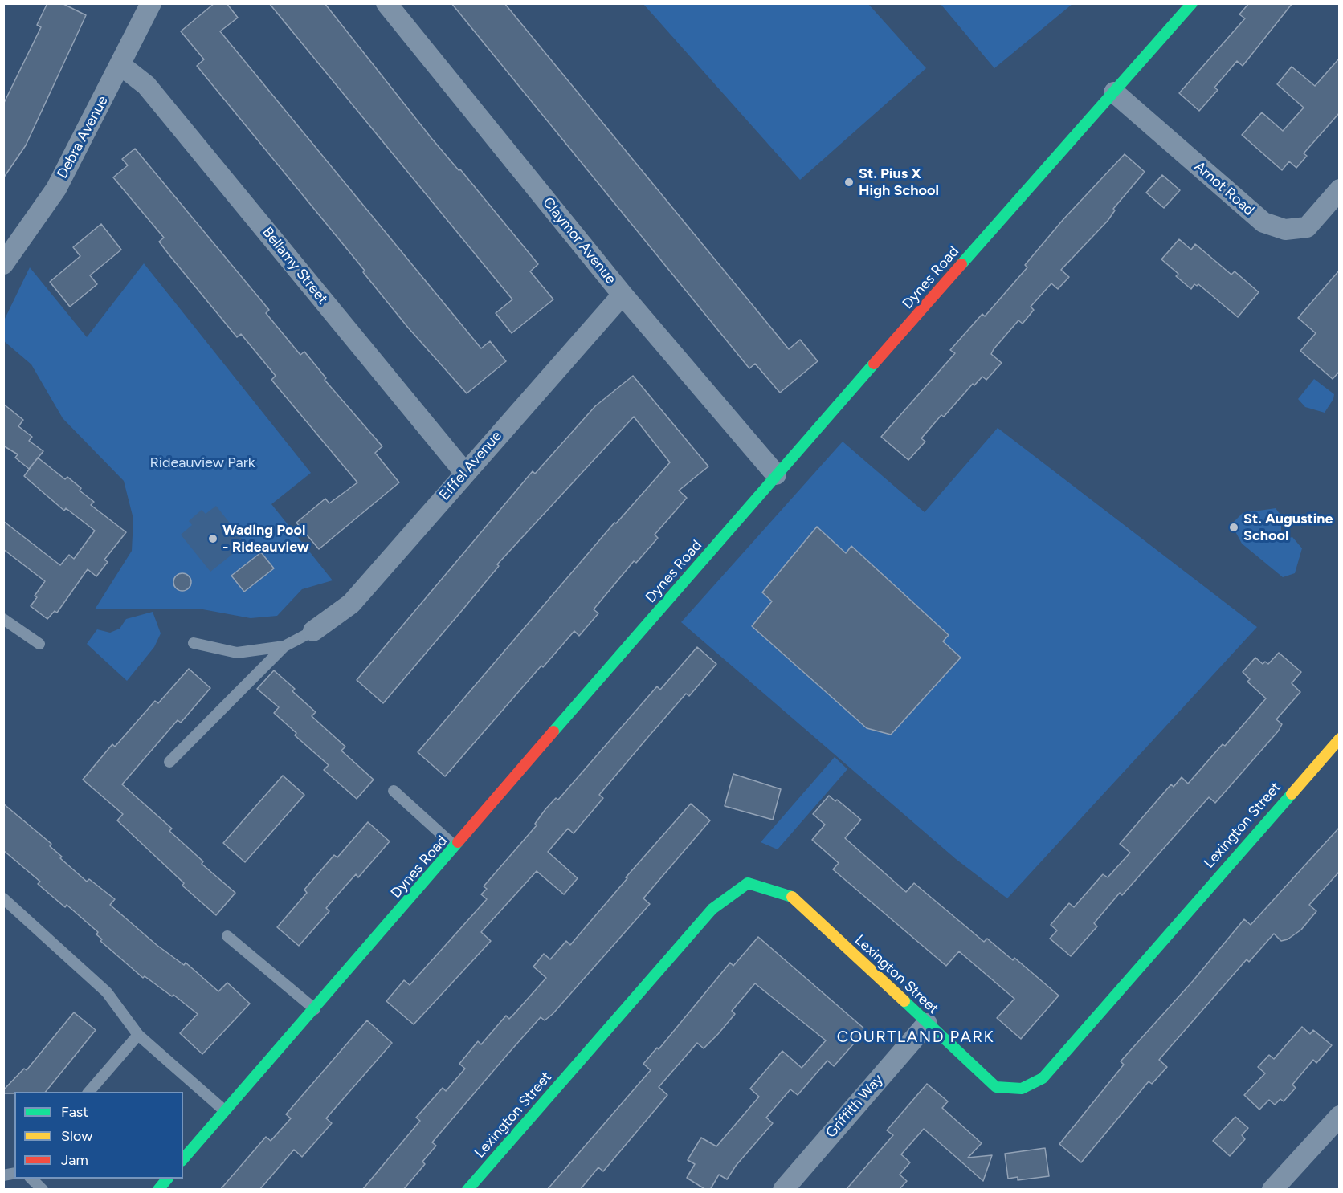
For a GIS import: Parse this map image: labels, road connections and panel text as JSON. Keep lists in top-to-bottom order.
{
  "streets": {
    "street": [
      "Debra Avenue",
      "Arnot Road",
      "Claymor Avenue",
      "Bellamy Street",
      "Dynes Road",
      "Eiffel Avenue",
      "Lexington Street",
      "Griffith Way"
    ]
  },
  "crossings": [
    ["Debra Avenue", "Bellamy Street"],
    ["Arnot Road", "Dynes Road"],
    ["Claymor Avenue", "Dynes Road"],
    ["Claymor Avenue", "Eiffel Avenue"],
    ["Bellamy Street", "Eiffel Avenue"],
    ["Lexington Street", "Griffith Way"]
  ],
  "districts": ["COURTLAND PARK"],
  "parks": ["Rideauview Park"],
  "places": ["St. Pius X High School", "St. Augustine School", "Wading Pool - Rideauview"],
  "legend": ["Fast", "Slow", "Jam"]
}
